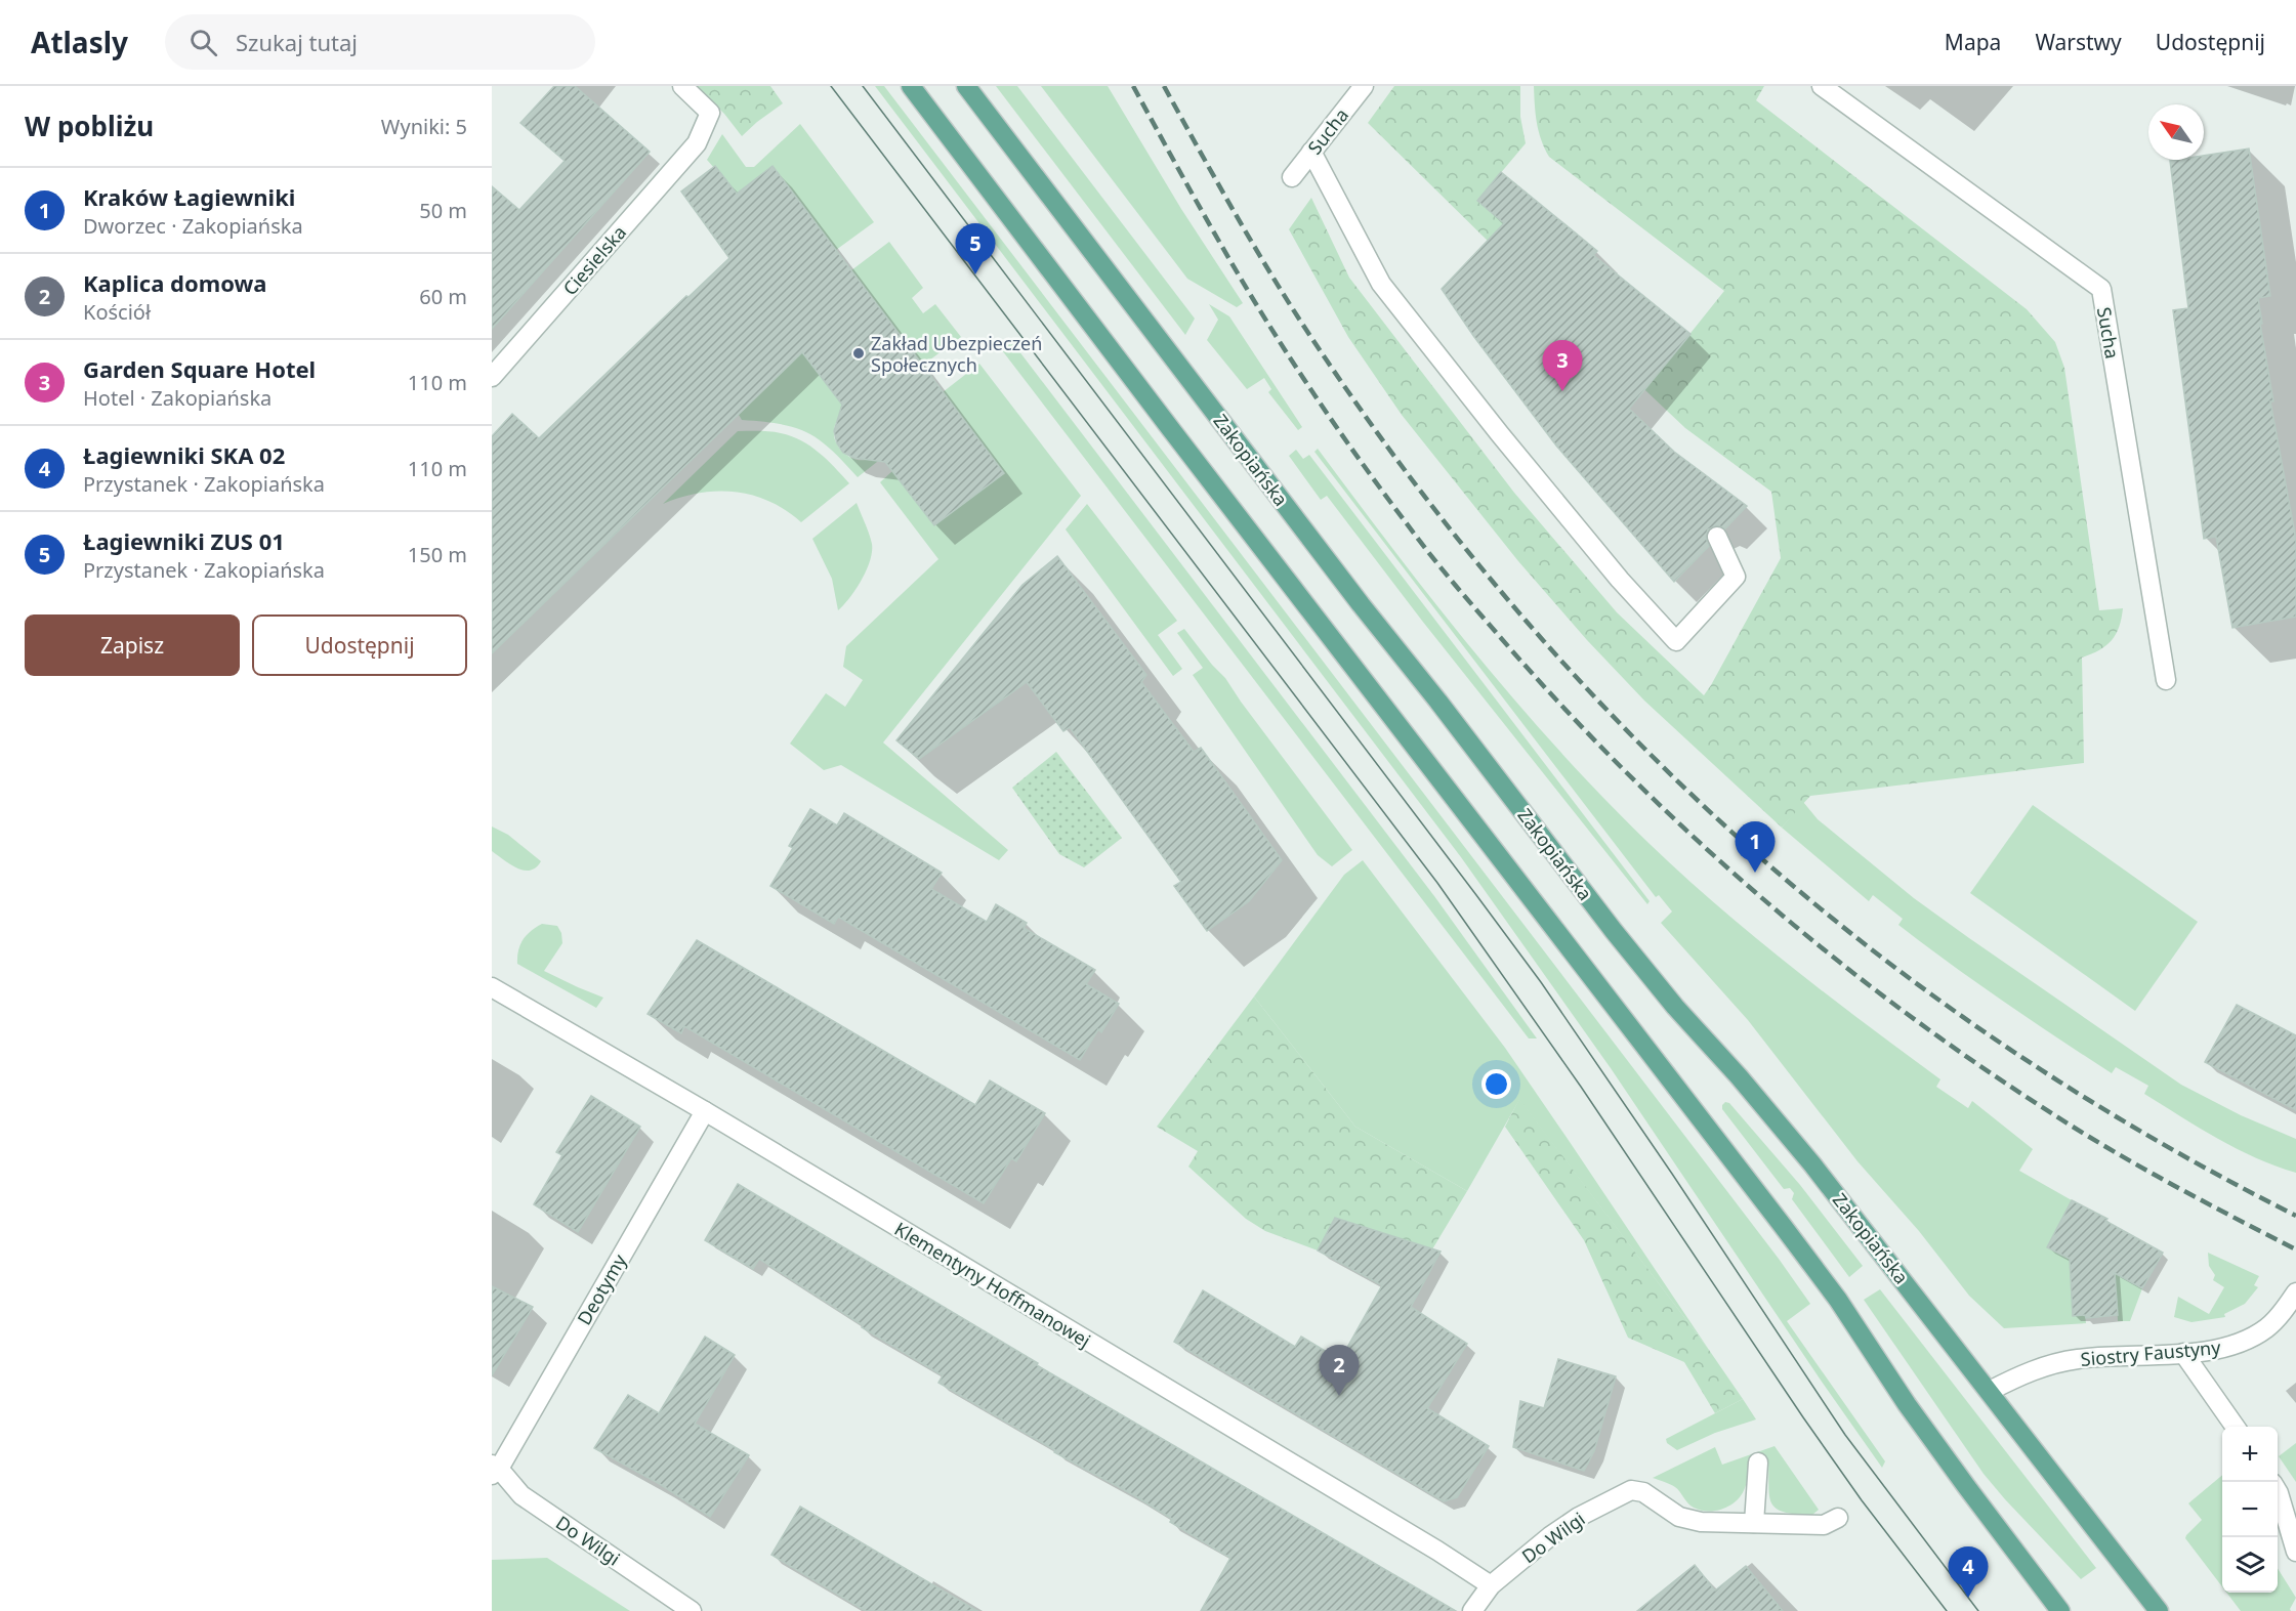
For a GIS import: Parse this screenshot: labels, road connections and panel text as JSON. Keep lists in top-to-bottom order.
{
  "streets": {
    "main road": ["Zakopiańska"],
    "street": [
      "Sucha",
      "Ciesielska",
      "Klementyny Hoffmanowej",
      "Deotymy",
      "Siostry Faustyny",
      "Do Wilgi"
    ]
  },
  "crossings": [
    ["Zakopiańska", "Siostry Faustyny"],
    ["Klementyny Hoffmanowej", "Deotymy"],
    ["Klementyny Hoffmanowej", "Do Wilgi"],
    ["Deotymy", "Do Wilgi"]
  ],
  "places": ["Zakład Ubezpieczeń Społecznych"],
  "north": "top left",
  "page": {
    "header": "Atlasly",
    "search": "Szukaj tutaj",
    "nav": ["Mapa", "Warstwy", "Udostępnij"],
    "heading": ["W pobliżu", "Wyniki: 5"],
    "list": [
      {
        "mark": "1",
        "name": "Kraków Łagiewniki",
        "note": "Dworzec · Zakopiańska",
        "value": "50 m"
      },
      {
        "mark": "2",
        "name": "Kaplica domowa",
        "note": "Kościół",
        "value": "60 m"
      },
      {
        "mark": "3",
        "name": "Garden Square Hotel",
        "note": "Hotel · Zakopiańska",
        "value": "110 m"
      },
      {
        "mark": "4",
        "name": "Łagiewniki SKA 02",
        "note": "Przystanek · Zakopiańska",
        "value": "110 m"
      },
      {
        "mark": "5",
        "name": "Łagiewniki ZUS 01",
        "note": "Przystanek · Zakopiańska",
        "value": "150 m"
      }
    ],
    "pins": [
      "5",
      "3",
      "1",
      "2",
      "4"
    ],
    "buttons": ["Zapisz", "Udostępnij"],
    "map_buttons": ["+", "−"]
  }
}
